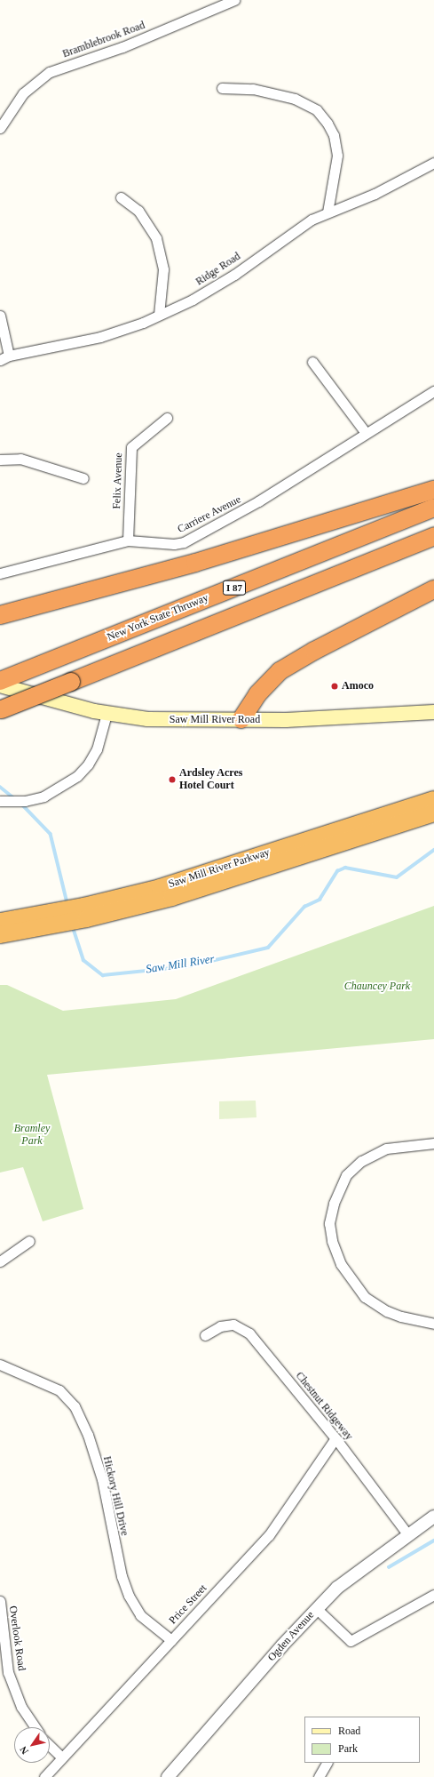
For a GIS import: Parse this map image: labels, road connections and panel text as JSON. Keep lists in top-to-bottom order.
{
  "streets": {
    "highway": ["I 87", "New York State Thruway", "Saw Mill River Parkway"],
    "main road": ["Saw Mill River Road"],
    "street": [
      "Bramblebrook Road",
      "Ridge Road",
      "Felix Avenue",
      "Carriere Avenue",
      "Chestnut Ridgeway",
      "Hickory Hill Drive",
      "Price Street",
      "Ogden Avenue",
      "Overlook Road"
    ]
  },
  "crossings": [
    ["Felix Avenue", "Carriere Avenue"],
    ["Chestnut Ridgeway", "Price Street"],
    ["Chestnut Ridgeway", "Ogden Avenue"],
    ["Hickory Hill Drive", "Price Street"]
  ],
  "water": ["Saw Mill River"],
  "parks": ["Chauncey Park", "Bramley Park"],
  "places": ["Amoco", "Ardsley Acres Hotel Court"],
  "legend": ["Road", "Park"],
  "north": "bottom left"
}
